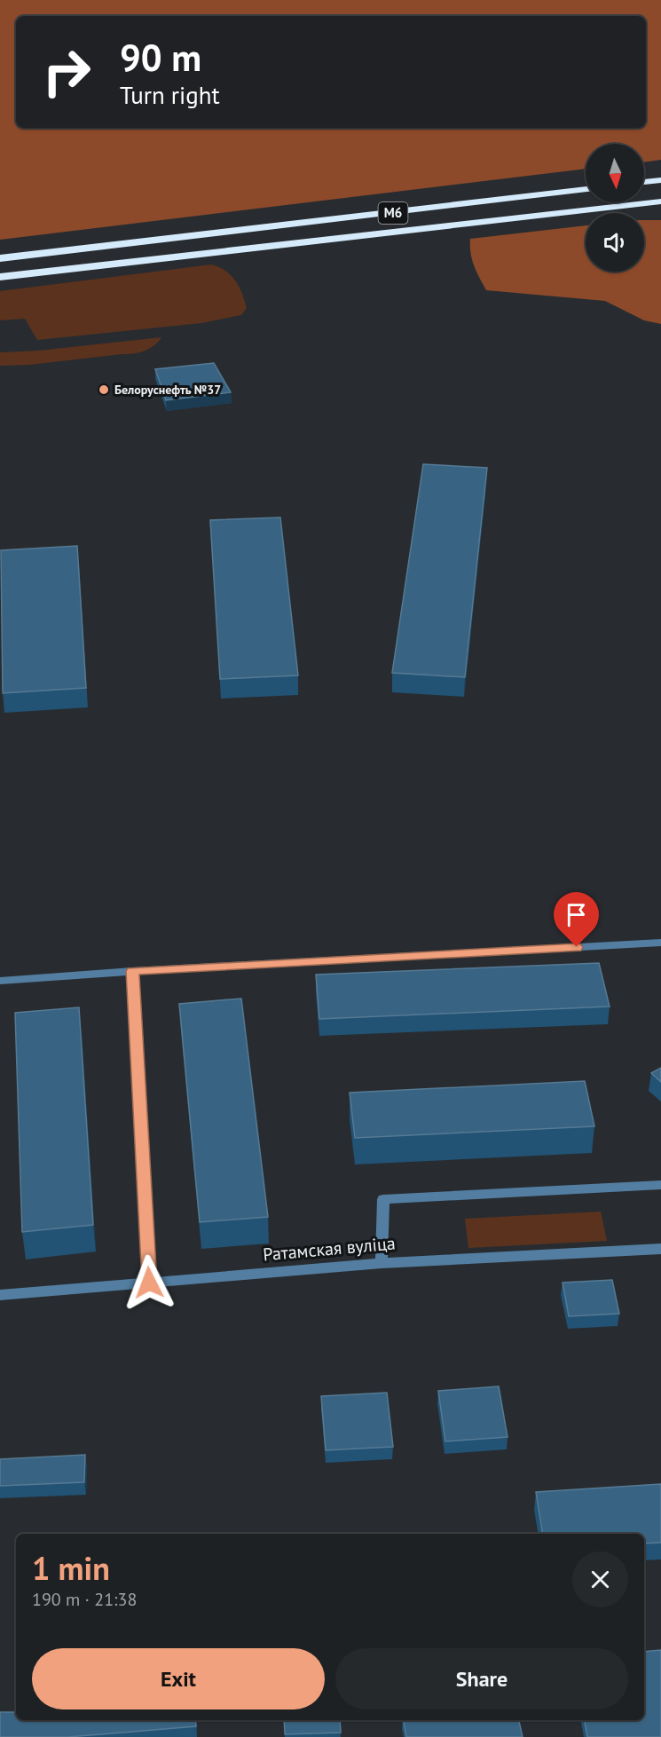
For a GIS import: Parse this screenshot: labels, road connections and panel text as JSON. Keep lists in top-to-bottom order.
{
  "streets": {
    "highway": ["М6"],
    "street": ["Ратамская вуліца"]
  },
  "places": ["Белоруснефть №37"],
  "north": "bottom",
  "page": {
    "turn": ["90 m", "Turn right"],
    "heading": ["1 min", "190 m · 21:38"],
    "buttons": ["Exit", "Share"]
  }
}
